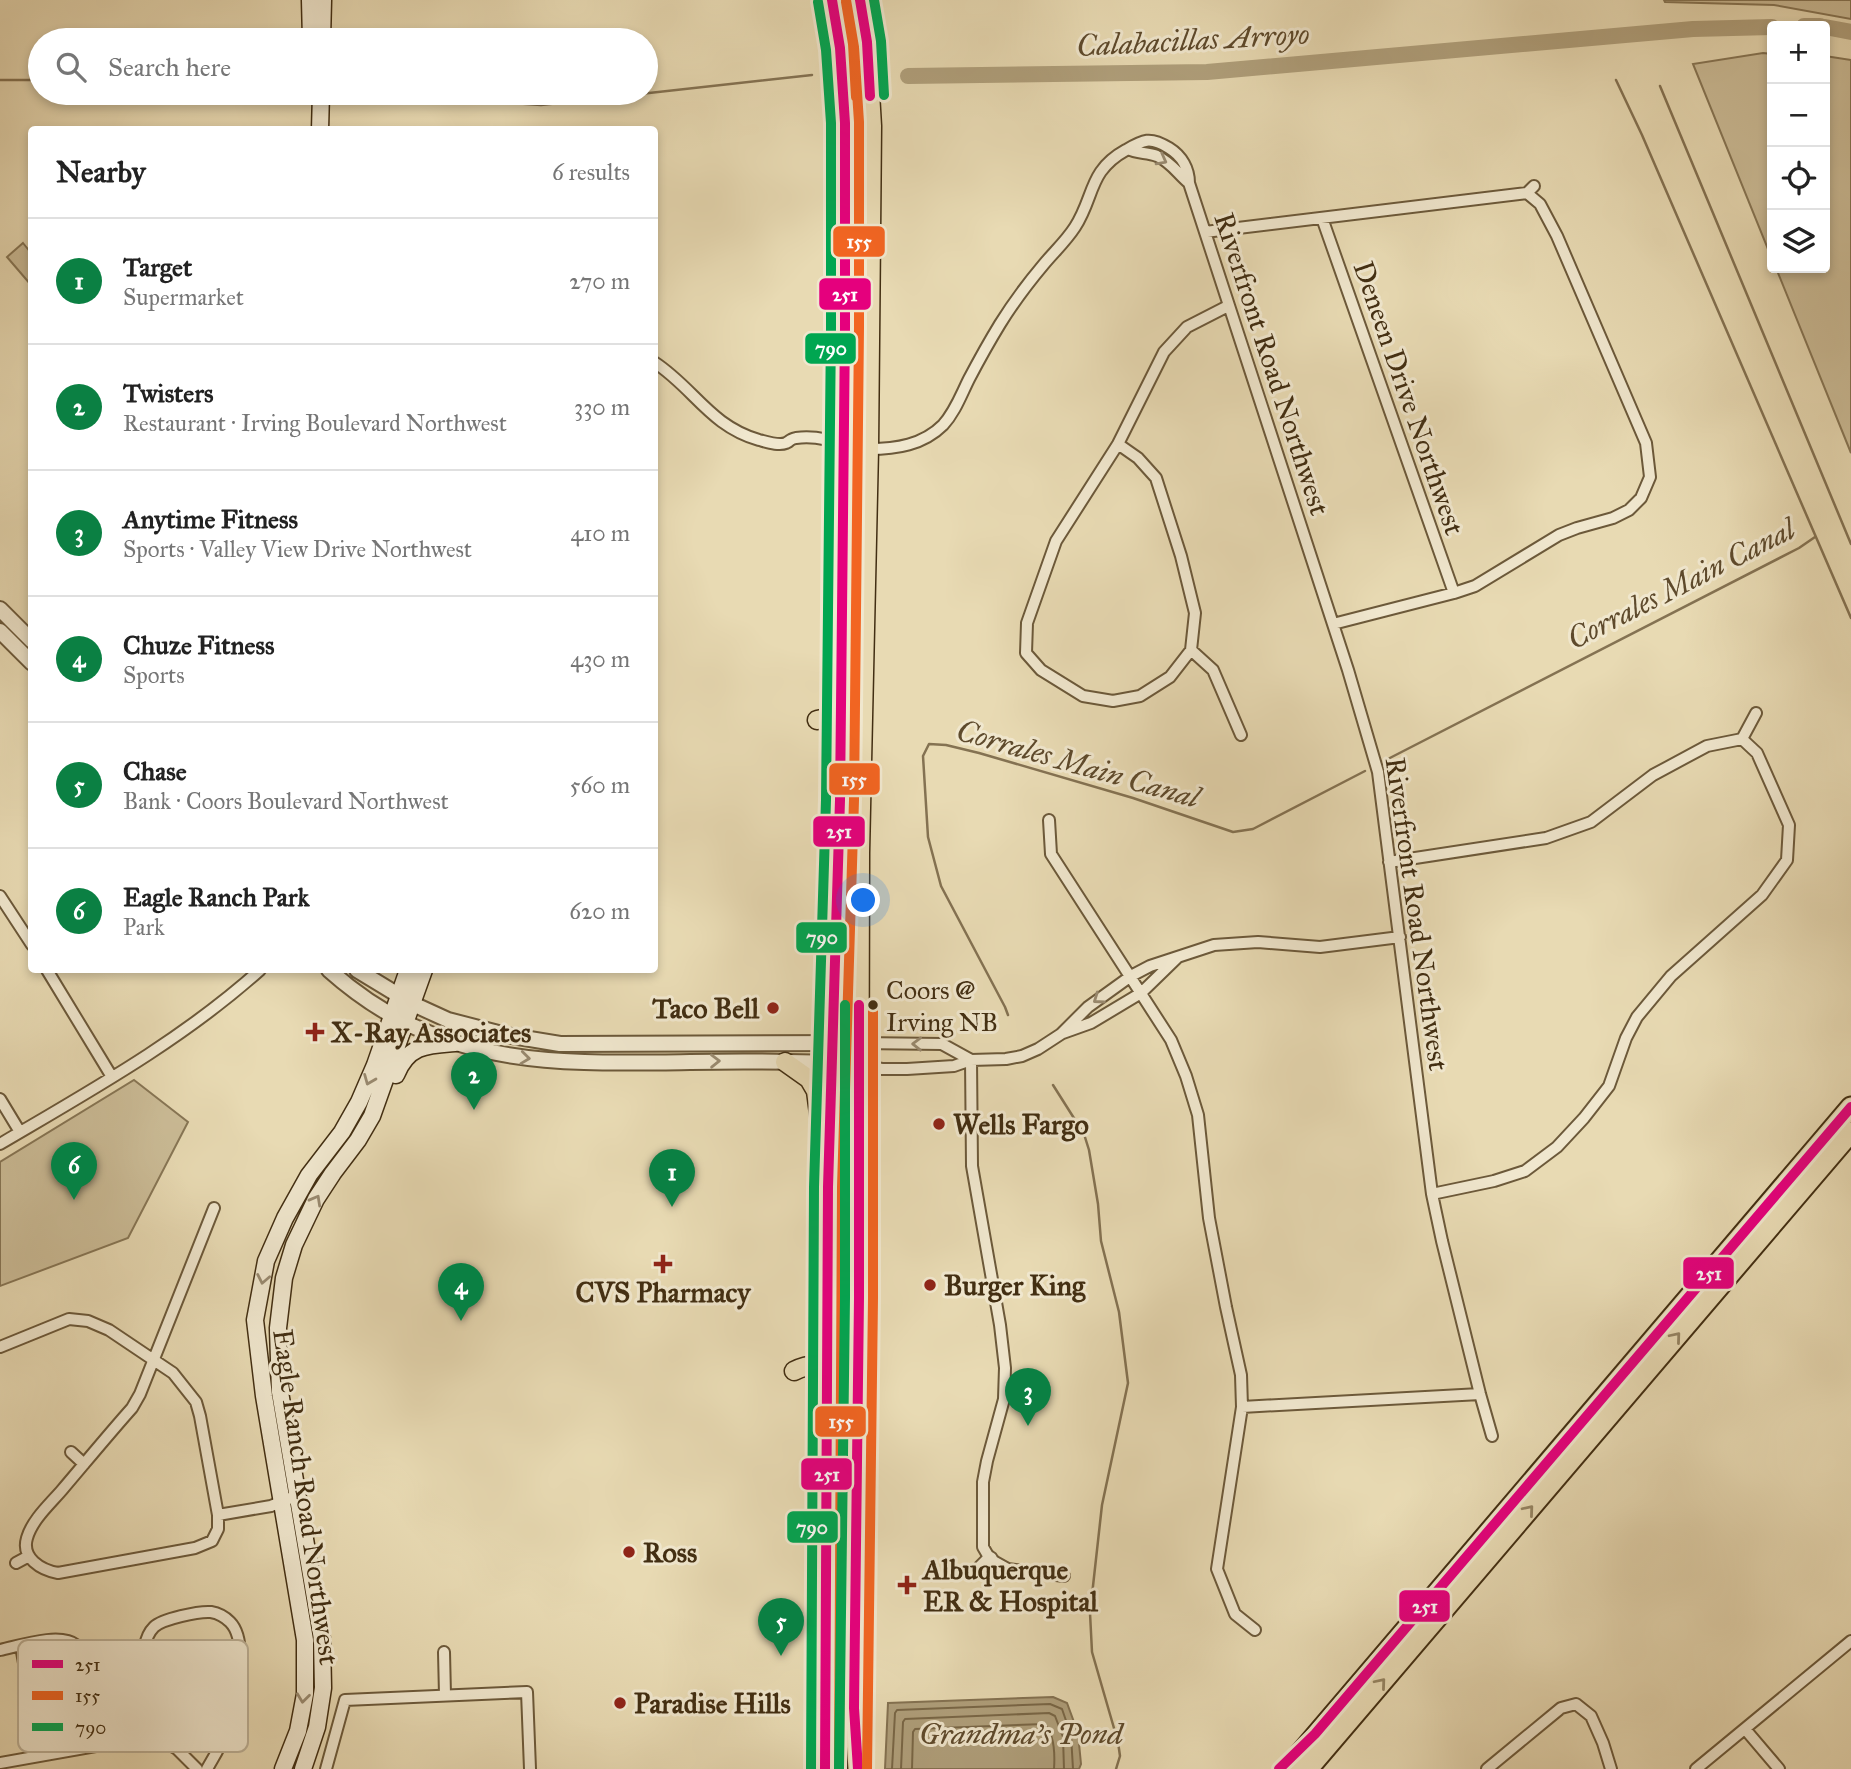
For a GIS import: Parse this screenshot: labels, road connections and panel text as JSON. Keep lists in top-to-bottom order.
{
  "streets": {
    "main road": ["Eagle Ranch Road Northwest"],
    "street": ["Riverfront Road Northwest", "Deneen Drive Northwest"]
  },
  "water": ["Calabacillas Arroyo", "Corrales Main Canal", "Grandma's Pond"],
  "places": {
    "other": [
      "Coors @ Irving NB",
      "Taco Bell",
      "Wells Fargo",
      "Burger King",
      "Ross",
      "Paradise Hills"
    ],
    "health": ["X-Ray Associates", "CVS Pharmacy", "Albuquerque ER & Hospital"]
  },
  "lines": ["transit line 251", "transit line 155", "transit line 790"],
  "legend": ["251", "155", "790"],
  "page": {
    "map_buttons": ["+", "−"],
    "search": "Search here",
    "heading": ["Nearby", "6 results"],
    "list": [
      {
        "mark": "1",
        "name": "Target",
        "note": "Supermarket",
        "value": "270 m"
      },
      {
        "mark": "2",
        "name": "Twisters",
        "note": "Restaurant · Irving Boulevard Northwest",
        "value": "330 m"
      },
      {
        "mark": "3",
        "name": "Anytime Fitness",
        "note": "Sports · Valley View Drive Northwest",
        "value": "410 m"
      },
      {
        "mark": "4",
        "name": "Chuze Fitness",
        "note": "Sports",
        "value": "430 m"
      },
      {
        "mark": "5",
        "name": "Chase",
        "note": "Bank · Coors Boulevard Northwest",
        "value": "560 m"
      },
      {
        "mark": "6",
        "name": "Eagle Ranch Park",
        "note": "Park",
        "value": "620 m"
      }
    ],
    "pins": [
      "2",
      "6",
      "1",
      "4",
      "3",
      "5"
    ]
  }
}
